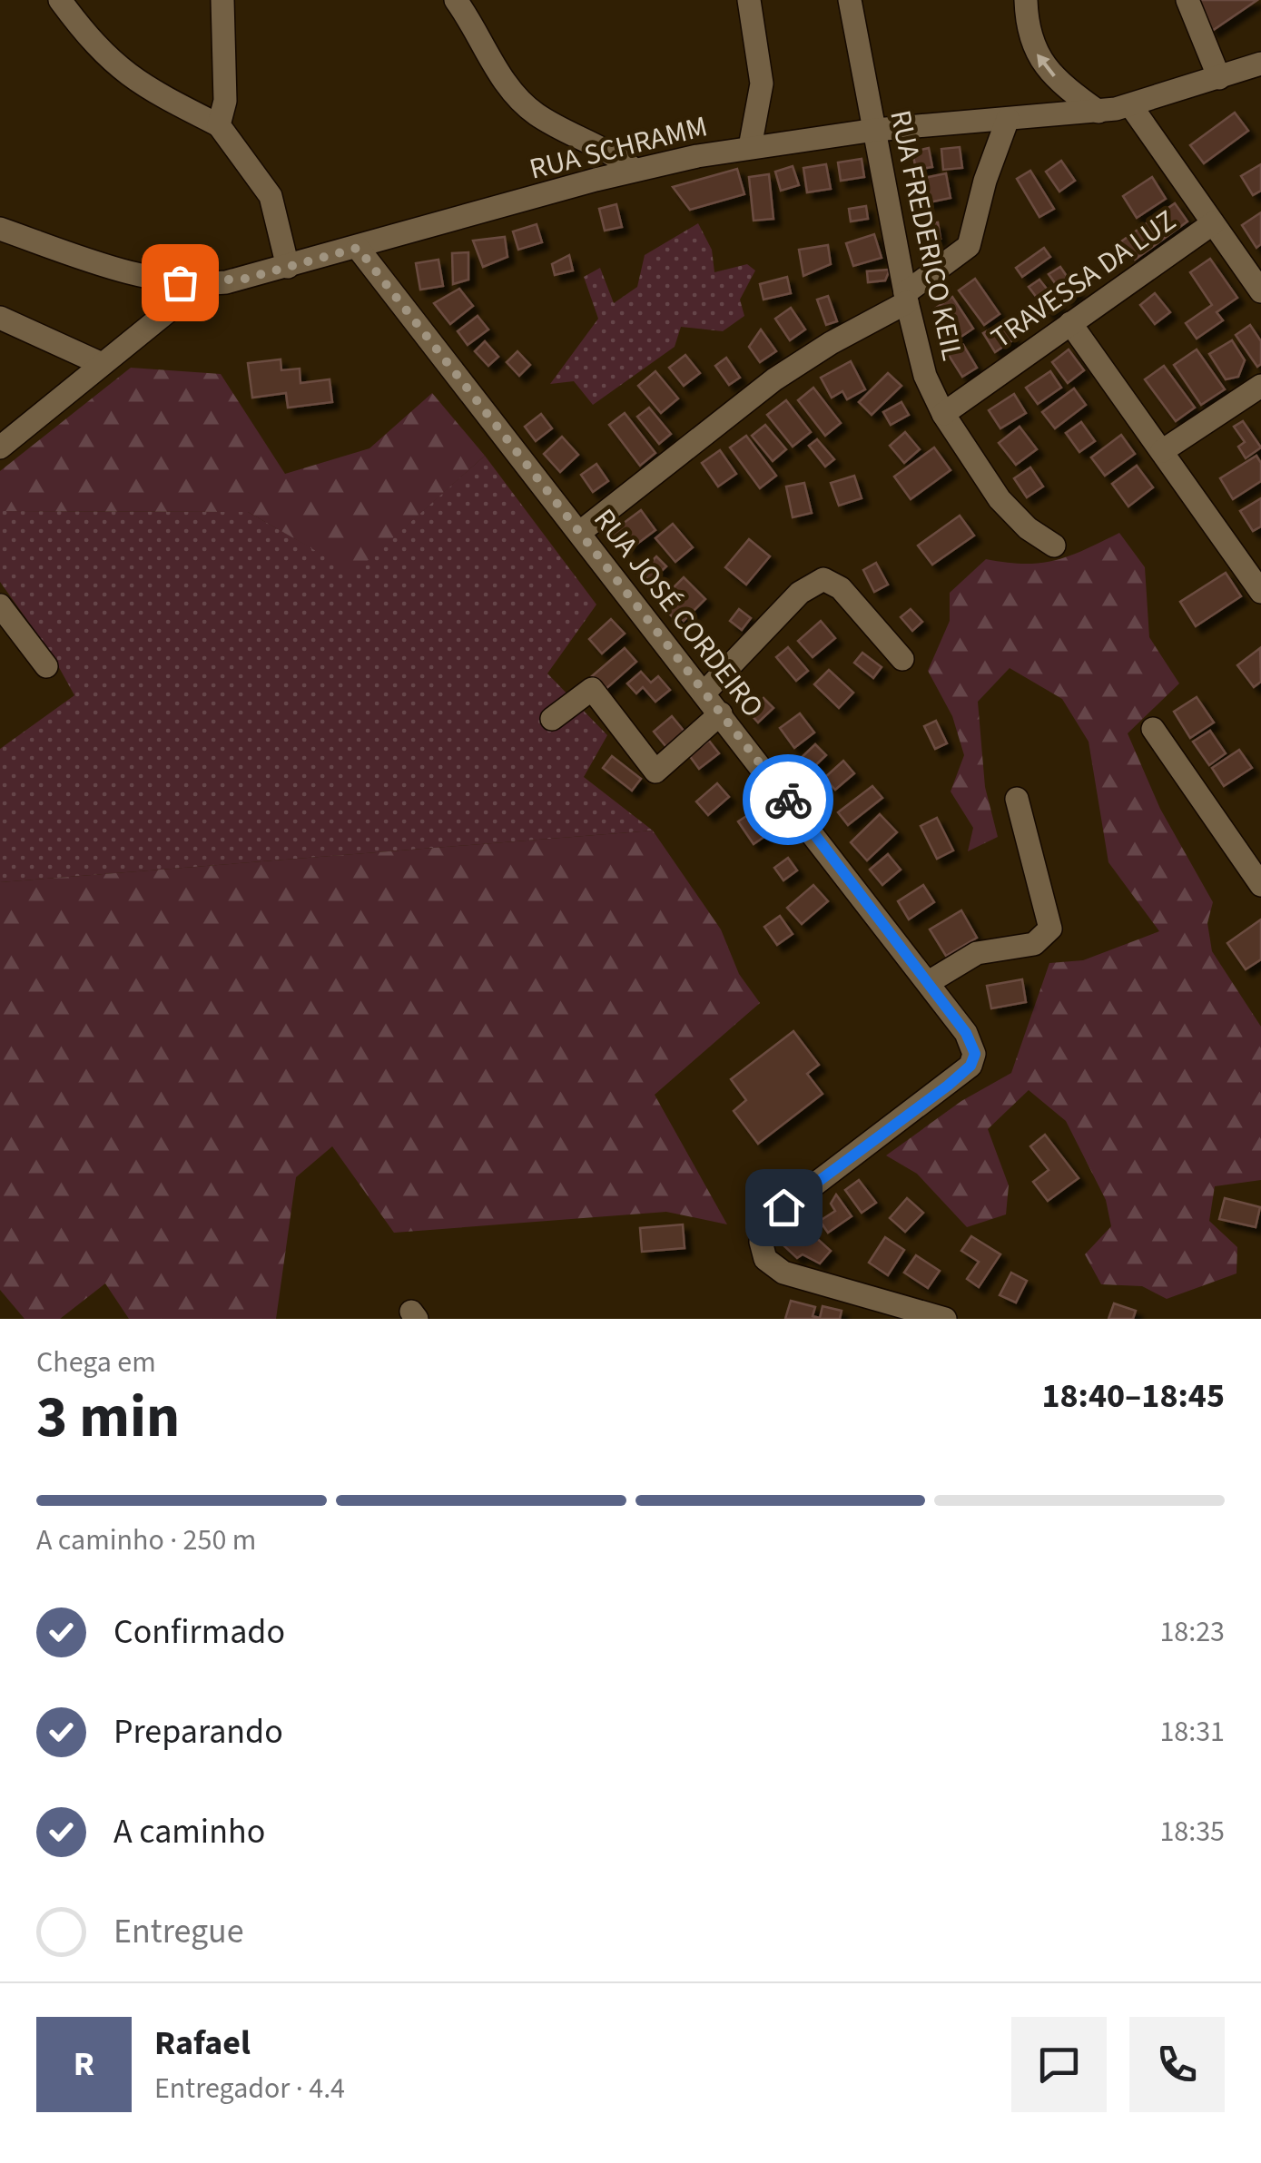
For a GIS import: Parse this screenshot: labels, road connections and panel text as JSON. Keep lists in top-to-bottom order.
{
  "streets": {
    "street": [
      "RUA SCHRAMM",
      "RUA FREDERICO KEIL",
      "TRAVESSA DA LUZ",
      "RUA JOSÉ CORDEIRO"
    ]
  },
  "crossings": [
    ["RUA SCHRAMM", "RUA FREDERICO KEIL"],
    ["RUA SCHRAMM", "RUA JOSÉ CORDEIRO"],
    ["RUA FREDERICO KEIL", "TRAVESSA DA LUZ"]
  ],
  "page": {
    "heading": ["3 min", "Chega em", "18:40–18:45"],
    "panel": ["Rafael", "Entregador · 4.4"],
    "bar": "A caminho · 250 m",
    "list": [
      ["Confirmado", "18:23"],
      ["Preparando", "18:31"],
      ["A caminho", "18:35"],
      "Entregue"
    ],
    "round": "R"
  }
}
